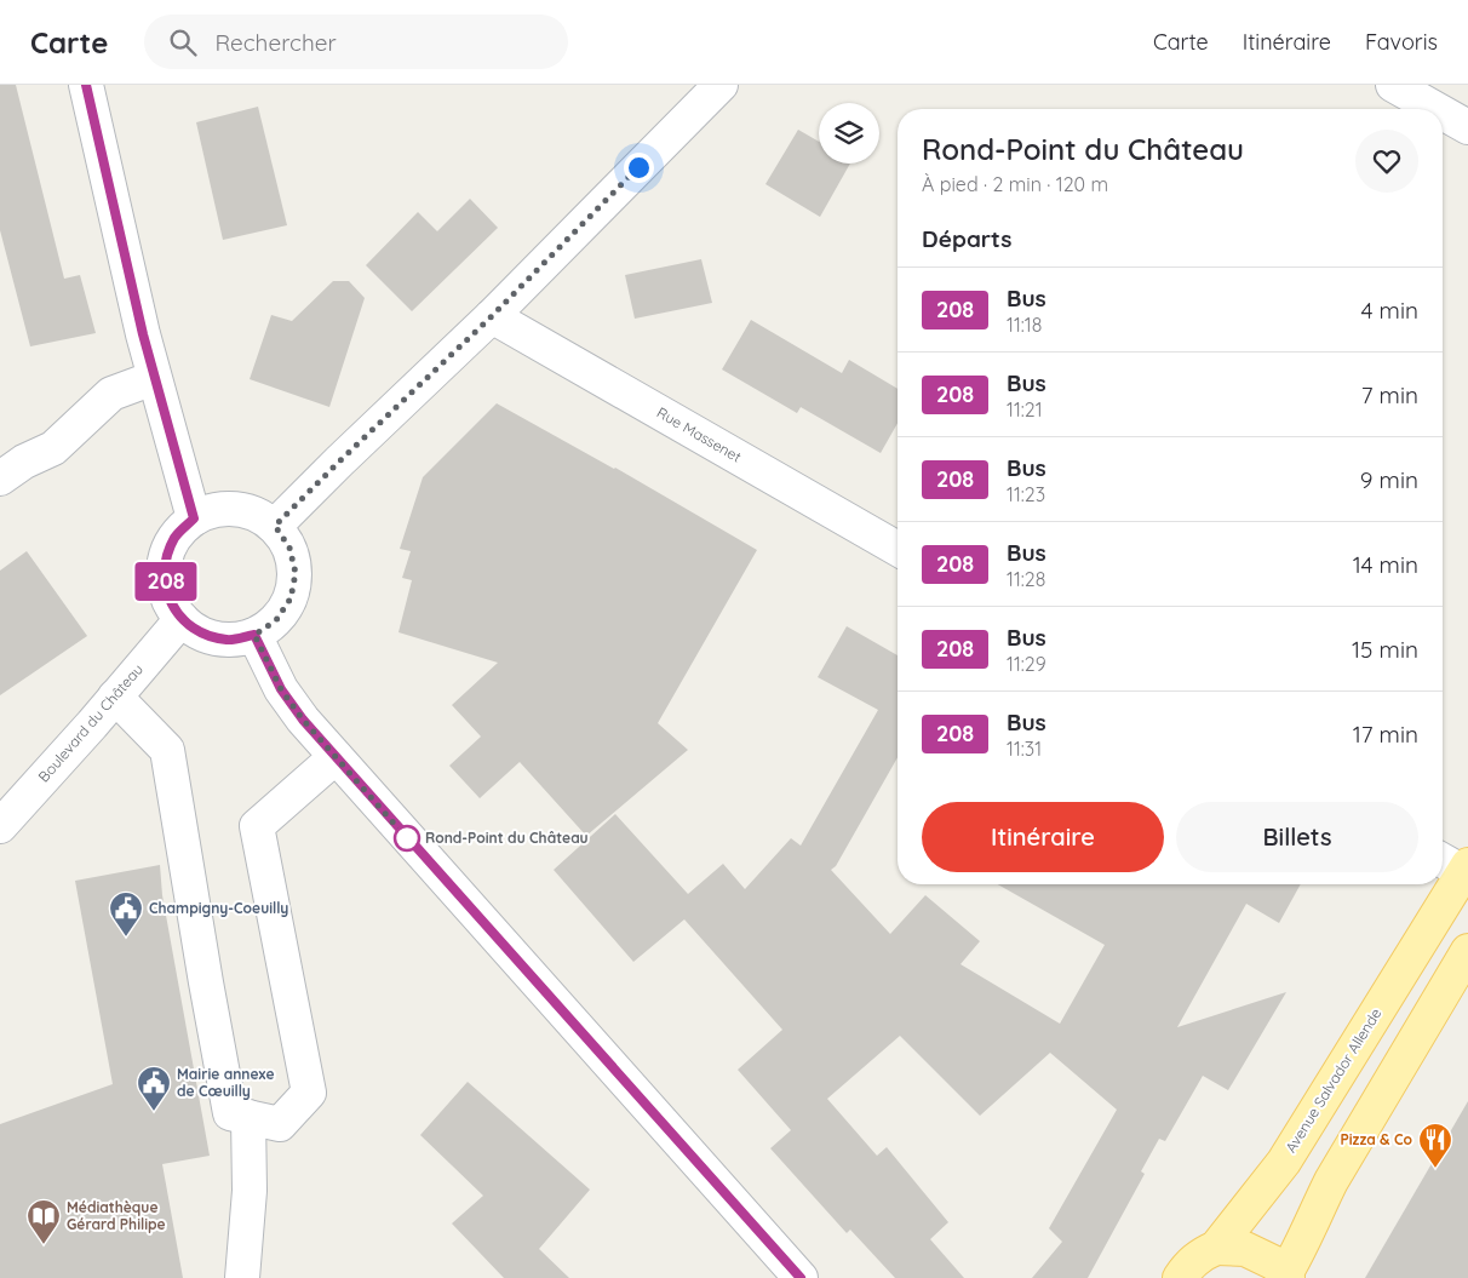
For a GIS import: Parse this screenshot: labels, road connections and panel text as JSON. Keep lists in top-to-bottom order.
{
  "streets": {
    "main road": ["Avenue Salvador Allende"],
    "street": ["Rue Massenet", "Boulevard du Château"]
  },
  "places": {
    "other": ["Rond-Point du Château"],
    "public building": ["Champigny-Coeuilly", "Mairie annexe de Cœuilly"],
    "restaurant": ["Pizza & Co"],
    "library": ["Médiathèque Gérard Philipe"]
  },
  "lines": ["bus line 208"],
  "page": {
    "header": "Carte",
    "search": "Rechercher",
    "nav": ["Carte", "Itinéraire", "Favoris"],
    "on_map": "208",
    "heading": [
      ["Rond-Point du Château", "À pied · 2 min · 120 m"],
      "Départs"
    ],
    "list": [
      {
        "mark": "208",
        "name": "Bus",
        "note": "11:18",
        "value": "4 min"
      },
      {
        "mark": "208",
        "name": "Bus",
        "note": "11:21",
        "value": "7 min"
      },
      {
        "mark": "208",
        "name": "Bus",
        "note": "11:23",
        "value": "9 min"
      },
      {
        "mark": "208",
        "name": "Bus",
        "note": "11:28",
        "value": "14 min"
      },
      {
        "mark": "208",
        "name": "Bus",
        "note": "11:29",
        "value": "15 min"
      },
      {
        "mark": "208",
        "name": "Bus",
        "note": "11:31",
        "value": "17 min"
      }
    ],
    "buttons": ["Itinéraire", "Billets"]
  }
}
